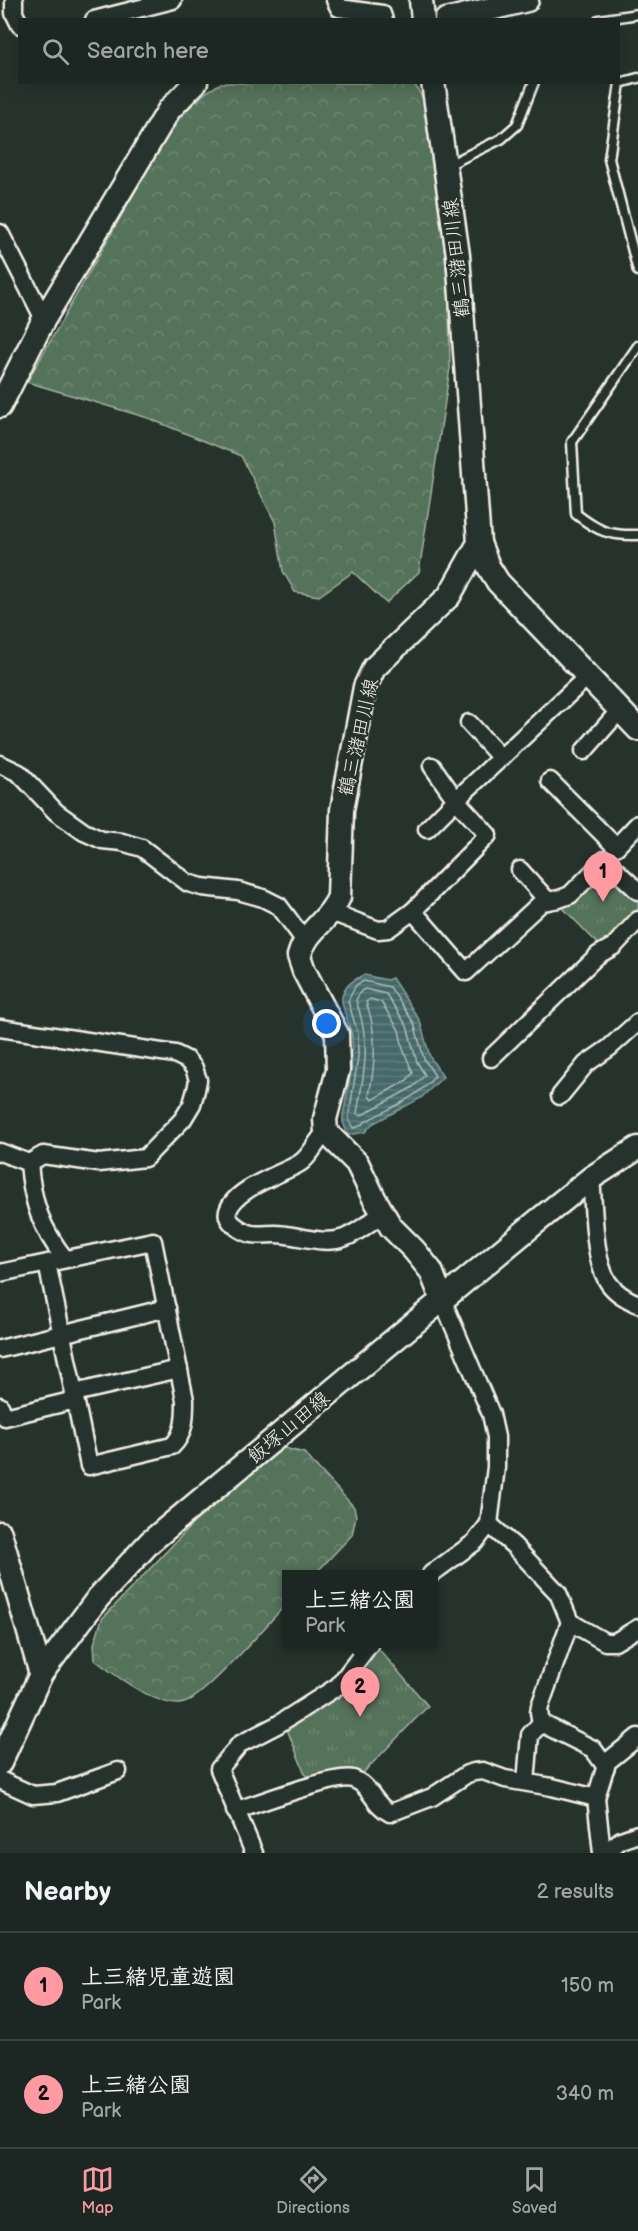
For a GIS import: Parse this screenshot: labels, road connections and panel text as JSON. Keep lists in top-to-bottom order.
{
  "streets": {
    "main road": ["鶴三潴田川線", "飯塚山田線"]
  },
  "page": {
    "search": "Search here",
    "pins": ["1", "2"],
    "popup": ["上三緒公園", "Park"],
    "heading": ["Nearby", "2 results"],
    "list": [
      {
        "mark": "1",
        "name": "上三緒児童遊園",
        "note": "Park",
        "value": "150 m"
      },
      {
        "mark": "2",
        "name": "上三緒公園",
        "note": "Park",
        "value": "340 m"
      }
    ],
    "nav": ["Map", "Directions", "Saved"]
  }
}
